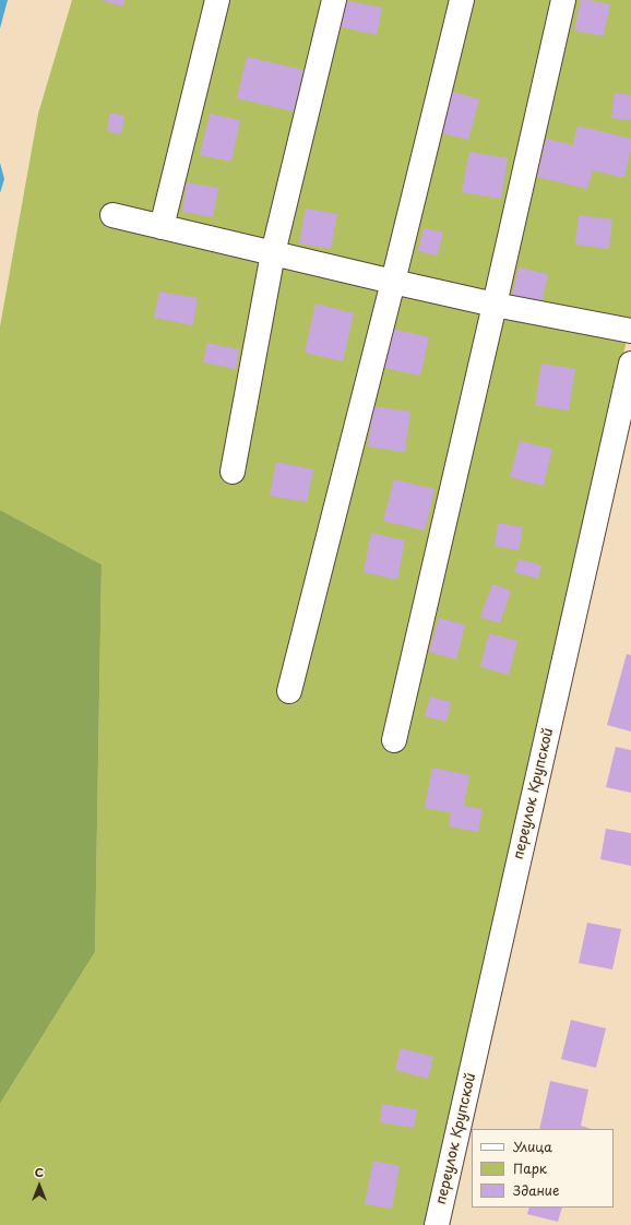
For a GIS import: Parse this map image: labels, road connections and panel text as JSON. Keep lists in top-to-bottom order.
{
  "streets": {
    "street": ["переулок Крупской"]
  },
  "legend": ["Улица", "Парк", "Здание"],
  "north": "top"
}
